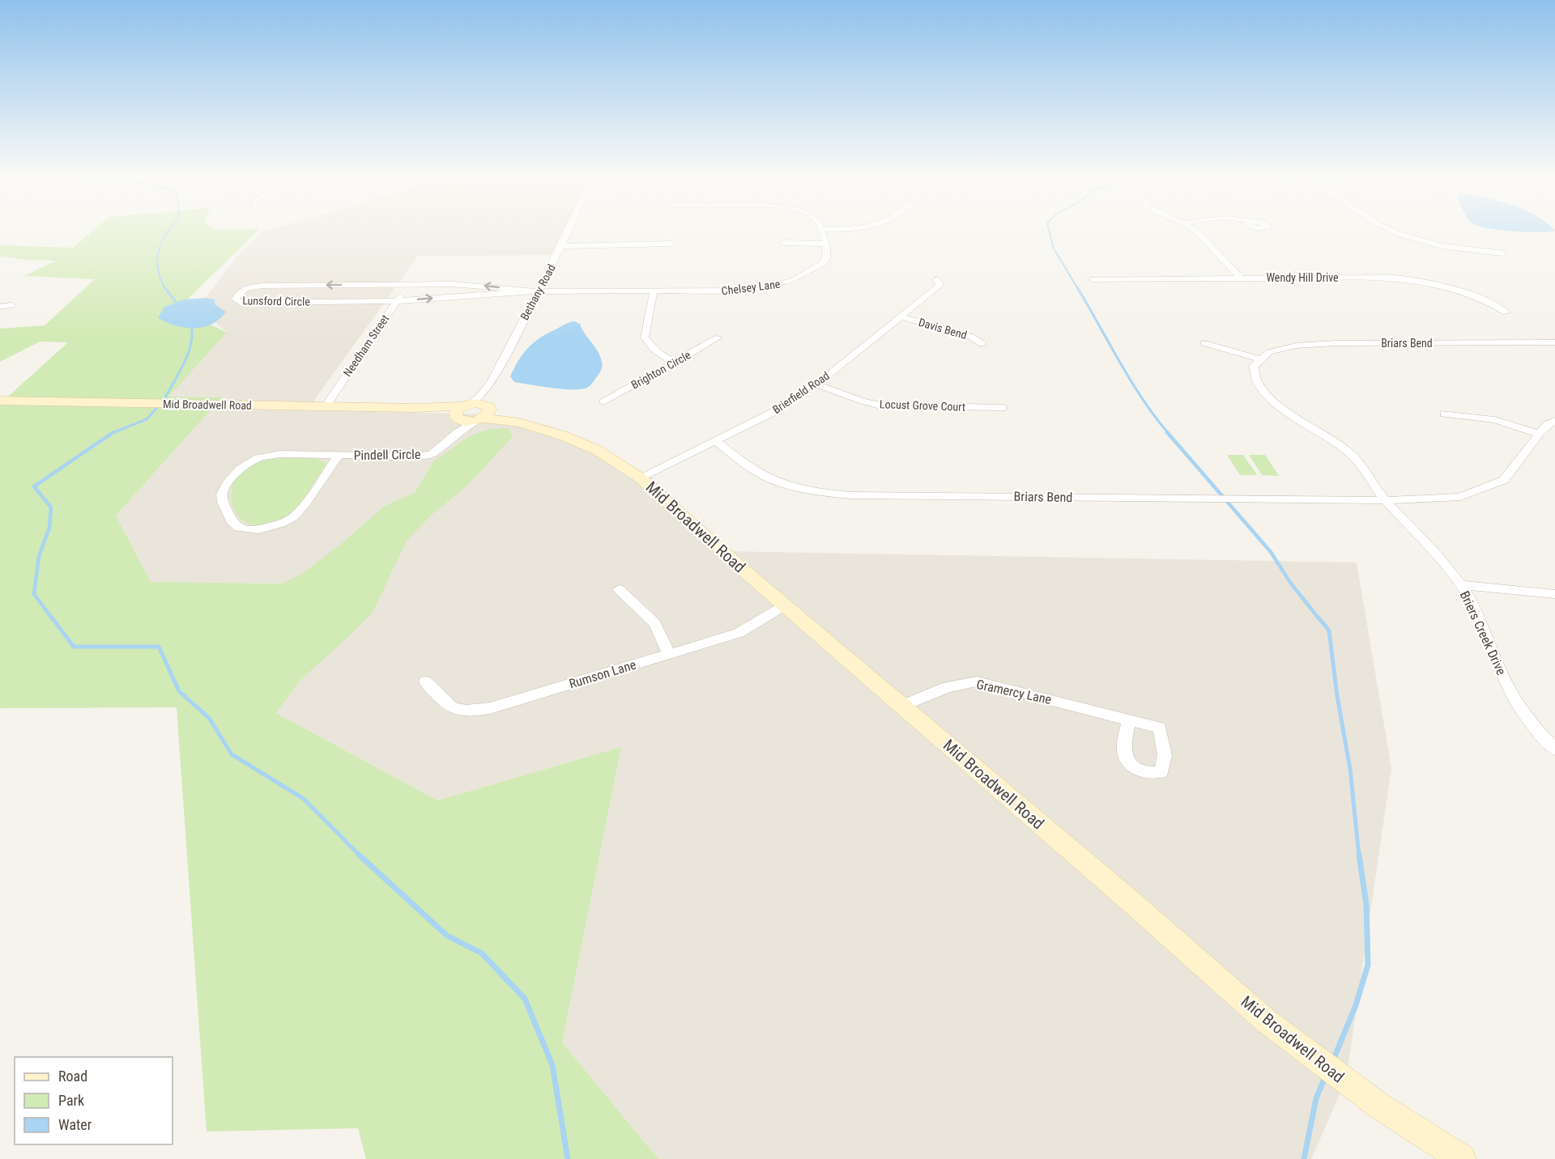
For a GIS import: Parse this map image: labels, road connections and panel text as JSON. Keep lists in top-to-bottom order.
{
  "streets": {
    "street": [
      "Wendy Hill Drive",
      "Chelsey Lane",
      "Bethany Road",
      "Lunsford Circle",
      "Davis Bend",
      "Briars Bend",
      "Needham Street",
      "Brighton Circle",
      "Brierfield Road",
      "Mid Broadwell Road",
      "Locust Grove Court",
      "Pindell Circle",
      "Briers Creek Drive",
      "Rumson Lane",
      "Gramercy Lane"
    ]
  },
  "crossings": [
    ["Chelsey Lane", "Bethany Road"],
    ["Chelsey Lane", "Lunsford Circle"],
    ["Bethany Road", "Lunsford Circle"],
    ["Bethany Road", "Mid Broadwell Road"],
    ["Bethany Road", "Pindell Circle"],
    ["Lunsford Circle", "Needham Street"],
    ["Davis Bend", "Brierfield Road"],
    ["Briars Bend", "Brierfield Road"],
    ["Briars Bend", "Briers Creek Drive"],
    ["Needham Street", "Mid Broadwell Road"],
    ["Brierfield Road", "Mid Broadwell Road"],
    ["Brierfield Road", "Locust Grove Court"],
    ["Mid Broadwell Road", "Pindell Circle"],
    ["Mid Broadwell Road", "Rumson Lane"],
    ["Mid Broadwell Road", "Gramercy Lane"]
  ],
  "legend": ["Road", "Park", "Water"]
}
